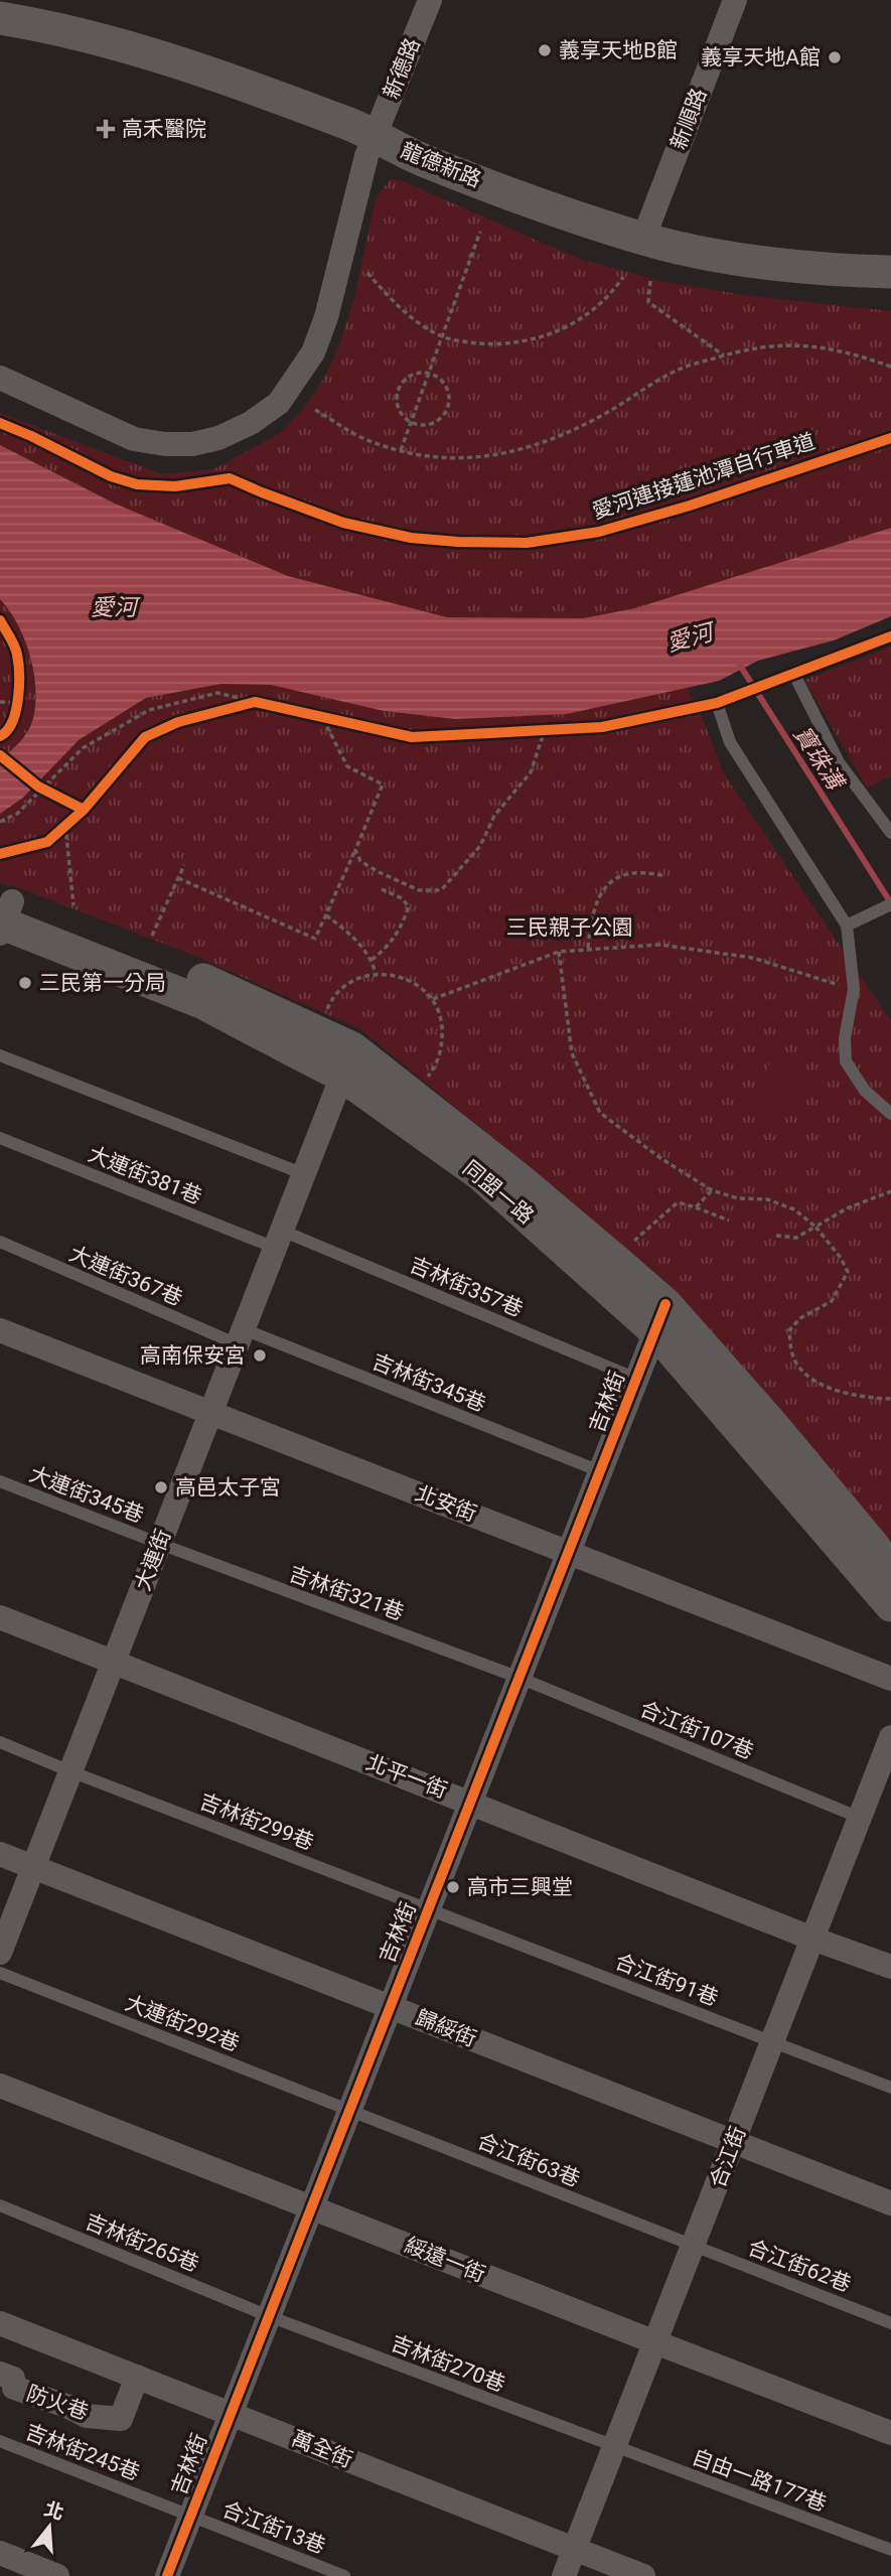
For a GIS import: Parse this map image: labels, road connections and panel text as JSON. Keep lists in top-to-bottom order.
{
  "streets": {
    "street": [
      "新德路",
      "新順路",
      "龍德新路",
      "同盟一路",
      "吉林街",
      "北安街",
      "大連街",
      "北平一街",
      "歸綏街",
      "合江街",
      "綏遠一街",
      "防火巷",
      "萬全街"
    ],
    "lane": [
      "大連街381巷",
      "大連街367巷",
      "吉林街357巷",
      "吉林街345巷",
      "大連街345巷",
      "吉林街321巷",
      "合江街107巷",
      "吉林街299巷",
      "合江街91巷",
      "大連街292巷",
      "合江街63巷",
      "吉林街265巷",
      "合江街62巷",
      "吉林街270巷",
      "吉林街245巷",
      "自由一路177巷",
      "合江街13巷"
    ],
    "cycle path": ["愛河連接蓮池潭自行車道"]
  },
  "crossings": [
    ["新德路", "龍德新路"],
    ["新順路", "龍德新路"],
    ["大連街381巷", "吉林街357巷"],
    ["大連街381巷", "大連街"],
    ["同盟一路", "吉林街"],
    ["同盟一路", "大連街"],
    ["大連街367巷", "吉林街345巷"],
    ["大連街367巷", "大連街"],
    ["吉林街357巷", "吉林街"],
    ["吉林街357巷", "大連街"],
    ["吉林街345巷", "吉林街"],
    ["吉林街345巷", "大連街"],
    ["吉林街", "北安街"],
    ["吉林街", "吉林街321巷"],
    ["吉林街", "合江街107巷"],
    ["吉林街", "北平一街"],
    ["吉林街", "吉林街299巷"],
    ["吉林街", "合江街91巷"],
    ["吉林街", "大連街292巷"],
    ["吉林街", "歸綏街"],
    ["吉林街", "合江街63巷"],
    ["吉林街", "吉林街265巷"],
    ["吉林街", "綏遠一街"],
    ["吉林街", "吉林街270巷"],
    ["吉林街", "萬全街"],
    ["吉林街", "吉林街245巷"],
    ["吉林街", "合江街13巷"],
    ["大連街345巷", "大連街"],
    ["大連街345巷", "吉林街321巷"],
    ["北安街", "大連街"],
    ["大連街", "吉林街321巷"],
    ["大連街", "北平一街"],
    ["大連街", "吉林街299巷"],
    ["大連街", "歸綏街"],
    ["吉林街321巷", "合江街107巷"],
    ["合江街107巷", "合江街"],
    ["北平一街", "合江街"],
    ["吉林街299巷", "合江街91巷"],
    ["合江街91巷", "合江街"],
    ["大連街292巷", "合江街63巷"],
    ["歸綏街", "合江街"],
    ["合江街", "合江街63巷"],
    ["合江街", "綏遠一街"],
    ["合江街", "合江街62巷"],
    ["合江街", "吉林街270巷"],
    ["合江街", "萬全街"],
    ["合江街", "自由一路177巷"],
    ["合江街63巷", "合江街62巷"],
    ["吉林街265巷", "吉林街270巷"],
    ["吉林街270巷", "自由一路177巷"],
    ["防火巷", "萬全街"],
    ["吉林街245巷", "合江街13巷"]
  ],
  "water": ["愛河", "寶珠溝"],
  "parks": ["三民親子公園"],
  "places": {
    "other": [
      "義享天地B館",
      "義享天地A館",
      "三民第一分局",
      "高南保安宮",
      "高邑太子宮",
      "高市三興堂"
    ],
    "health": ["高禾醫院"]
  },
  "north": "top"
}
